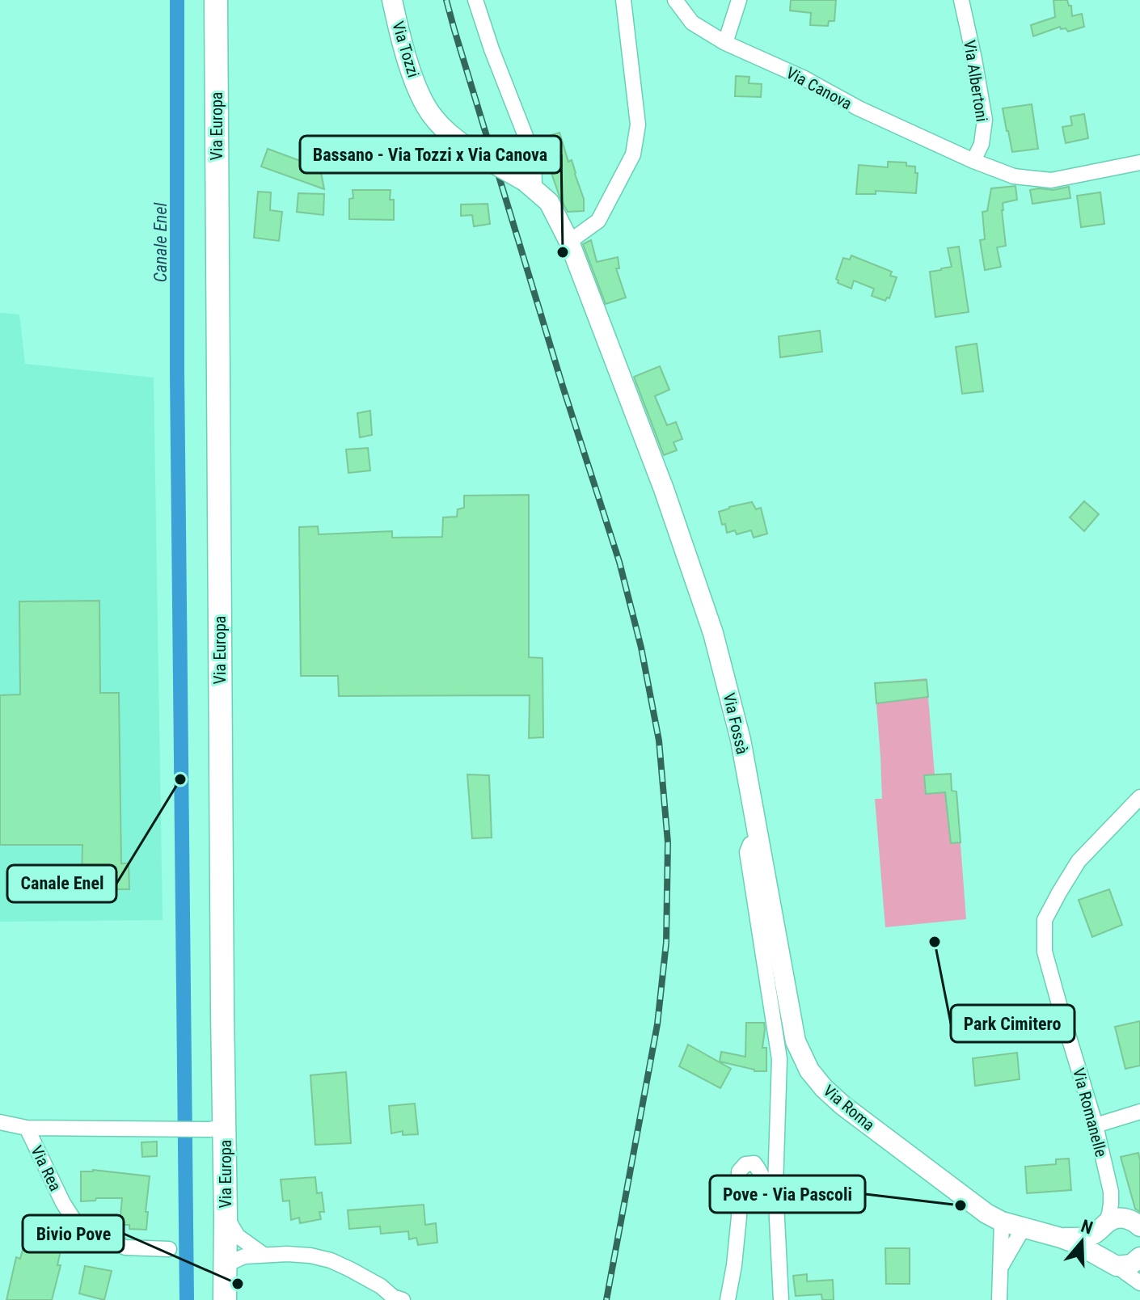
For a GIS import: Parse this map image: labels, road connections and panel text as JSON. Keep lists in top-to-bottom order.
{
  "streets": {
    "main road": [
      "Via Tozzi",
      "Via Europa",
      "Via Fossà",
      "Via Roma"
    ],
    "street": [
      "Via Albertoni",
      "Via Canova",
      "Via Romanelle",
      "Via Rea"
    ]
  },
  "crossings": [
    ["Via Tozzi", "Via Fossà"],
    ["Via Albertoni", "Via Canova"],
    ["Via Europa", "Via Rea"],
    ["Via Fossà", "Via Roma"]
  ],
  "water": ["Canale Enel"],
  "places": [
    "Bassano - Via Tozzi x Via Canova",
    "Canale Enel",
    "Park Cimitero",
    "Pove - Via Pascoli",
    "Bivio Pove"
  ],
  "north": "top"
}
